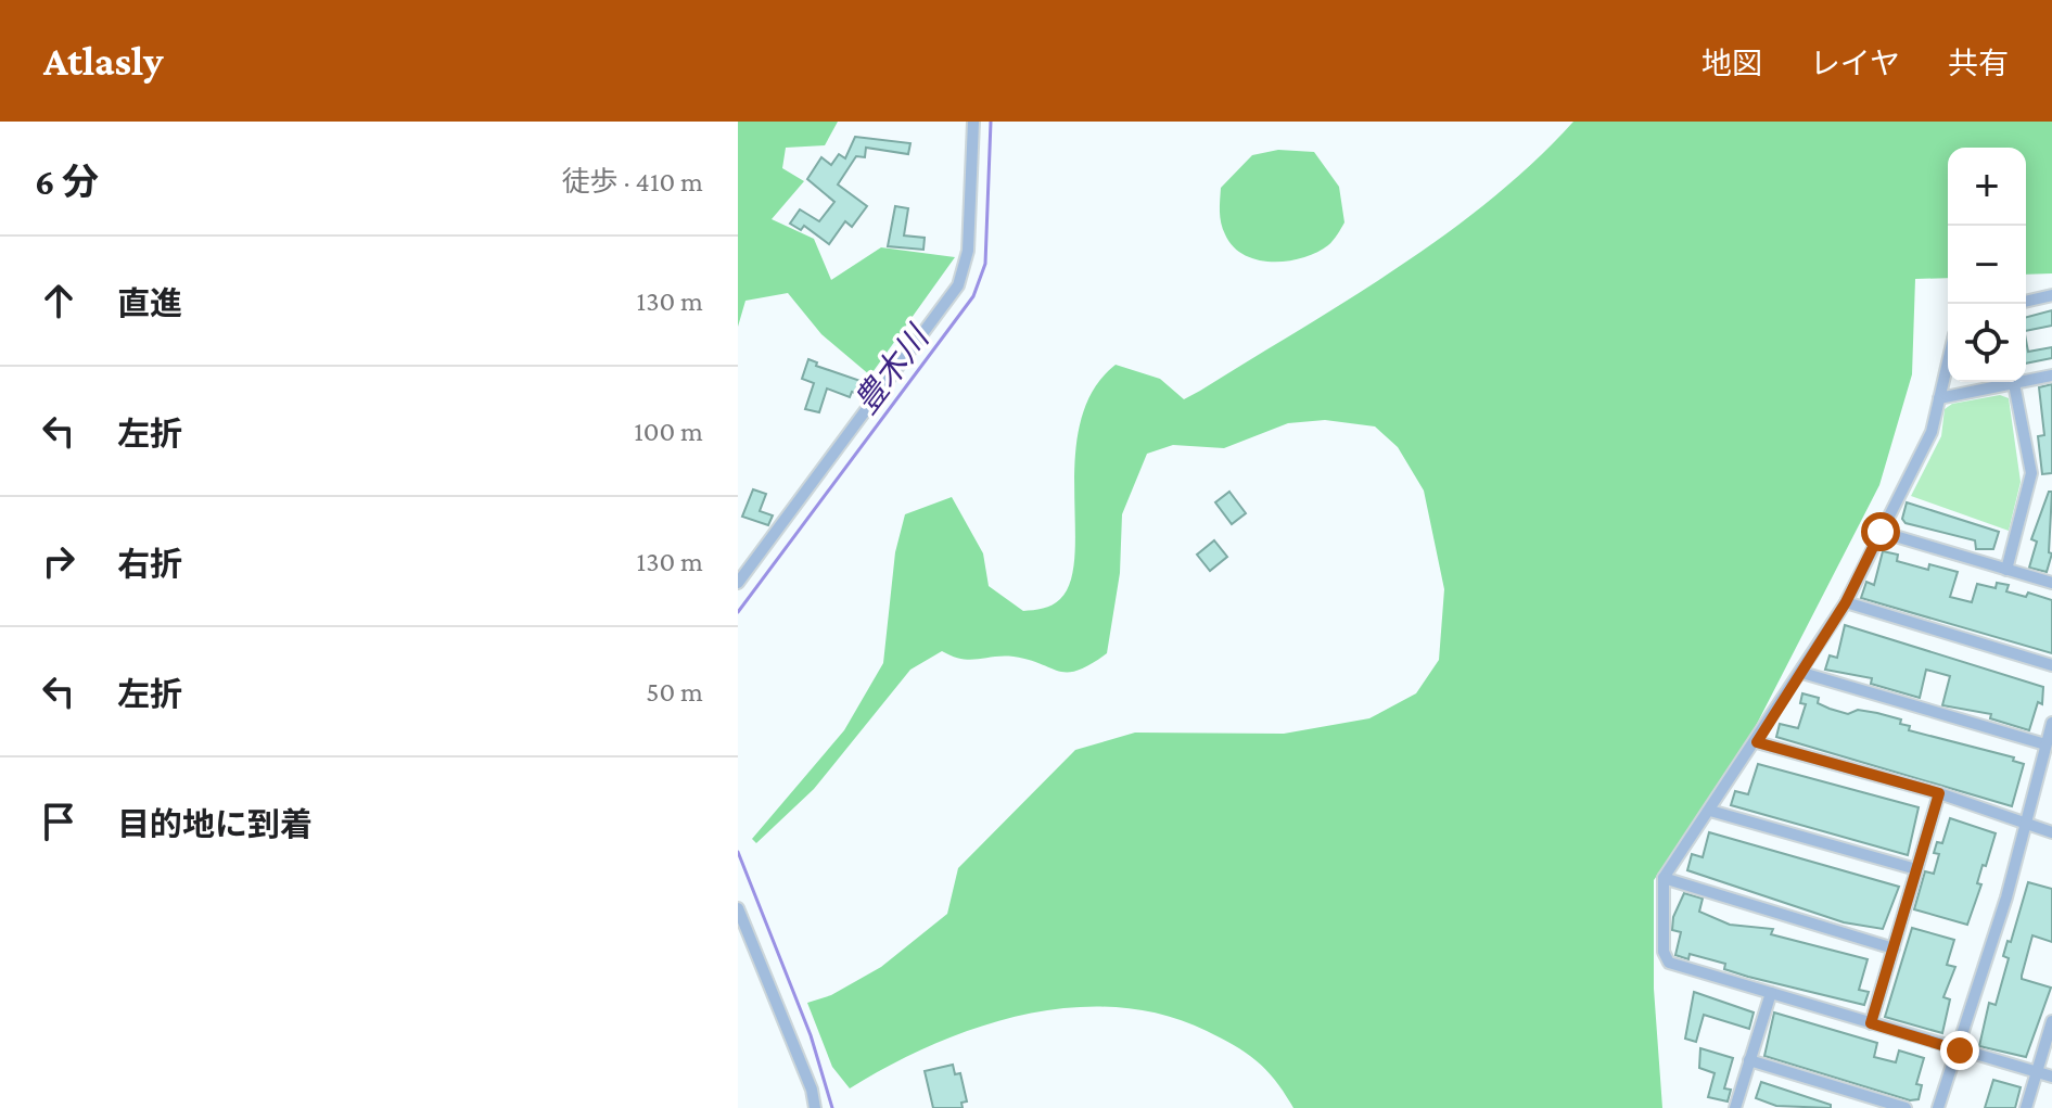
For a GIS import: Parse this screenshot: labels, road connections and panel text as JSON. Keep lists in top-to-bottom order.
{
  "water": ["豊木川"],
  "page": {
    "header": "Atlasly",
    "nav": ["地図", "レイヤ", "共有"],
    "heading": ["6 分", "徒歩 · 410 m"],
    "map_buttons": ["+", "−"],
    "list": [
      ["直進", "130 m"],
      ["左折", "100 m"],
      ["右折", "130 m"],
      ["左折", "50 m"],
      "目的地に到着"
    ]
  }
}
